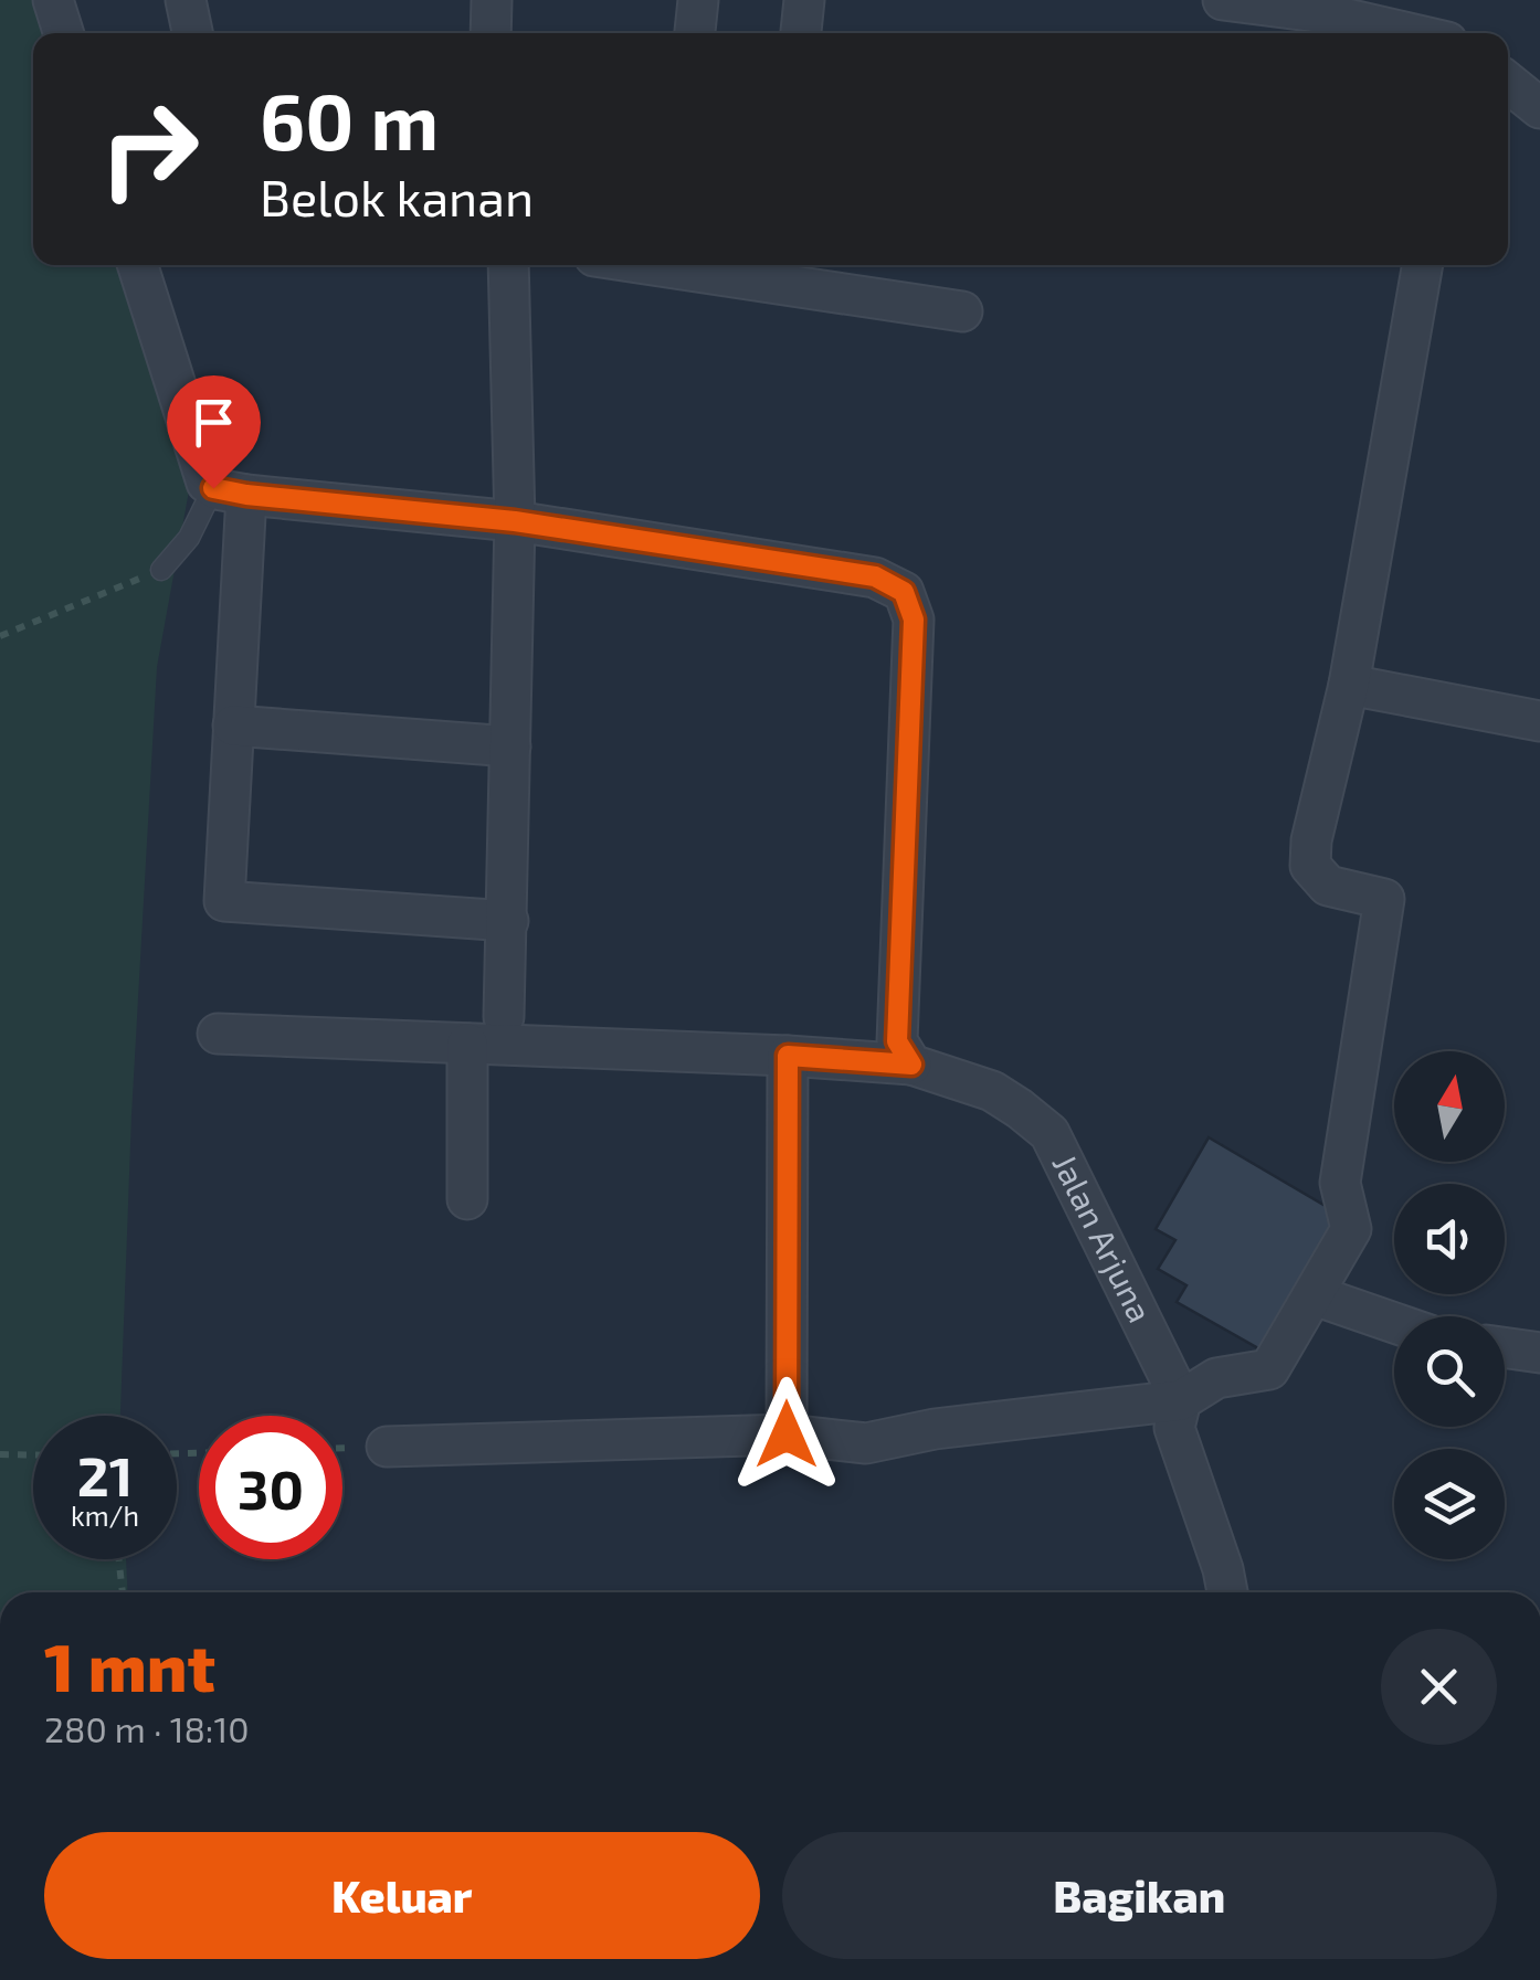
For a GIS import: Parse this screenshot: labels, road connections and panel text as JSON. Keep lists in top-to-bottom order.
{
  "streets": {
    "street": ["Jalan Arjuna"]
  },
  "north": "top",
  "page": {
    "turn": ["60 m", "Belok kanan"],
    "speed": "21 km/h",
    "limit": "30",
    "heading": ["1 mnt", "280 m · 18:10"],
    "buttons": ["Keluar", "Bagikan"]
  }
}
